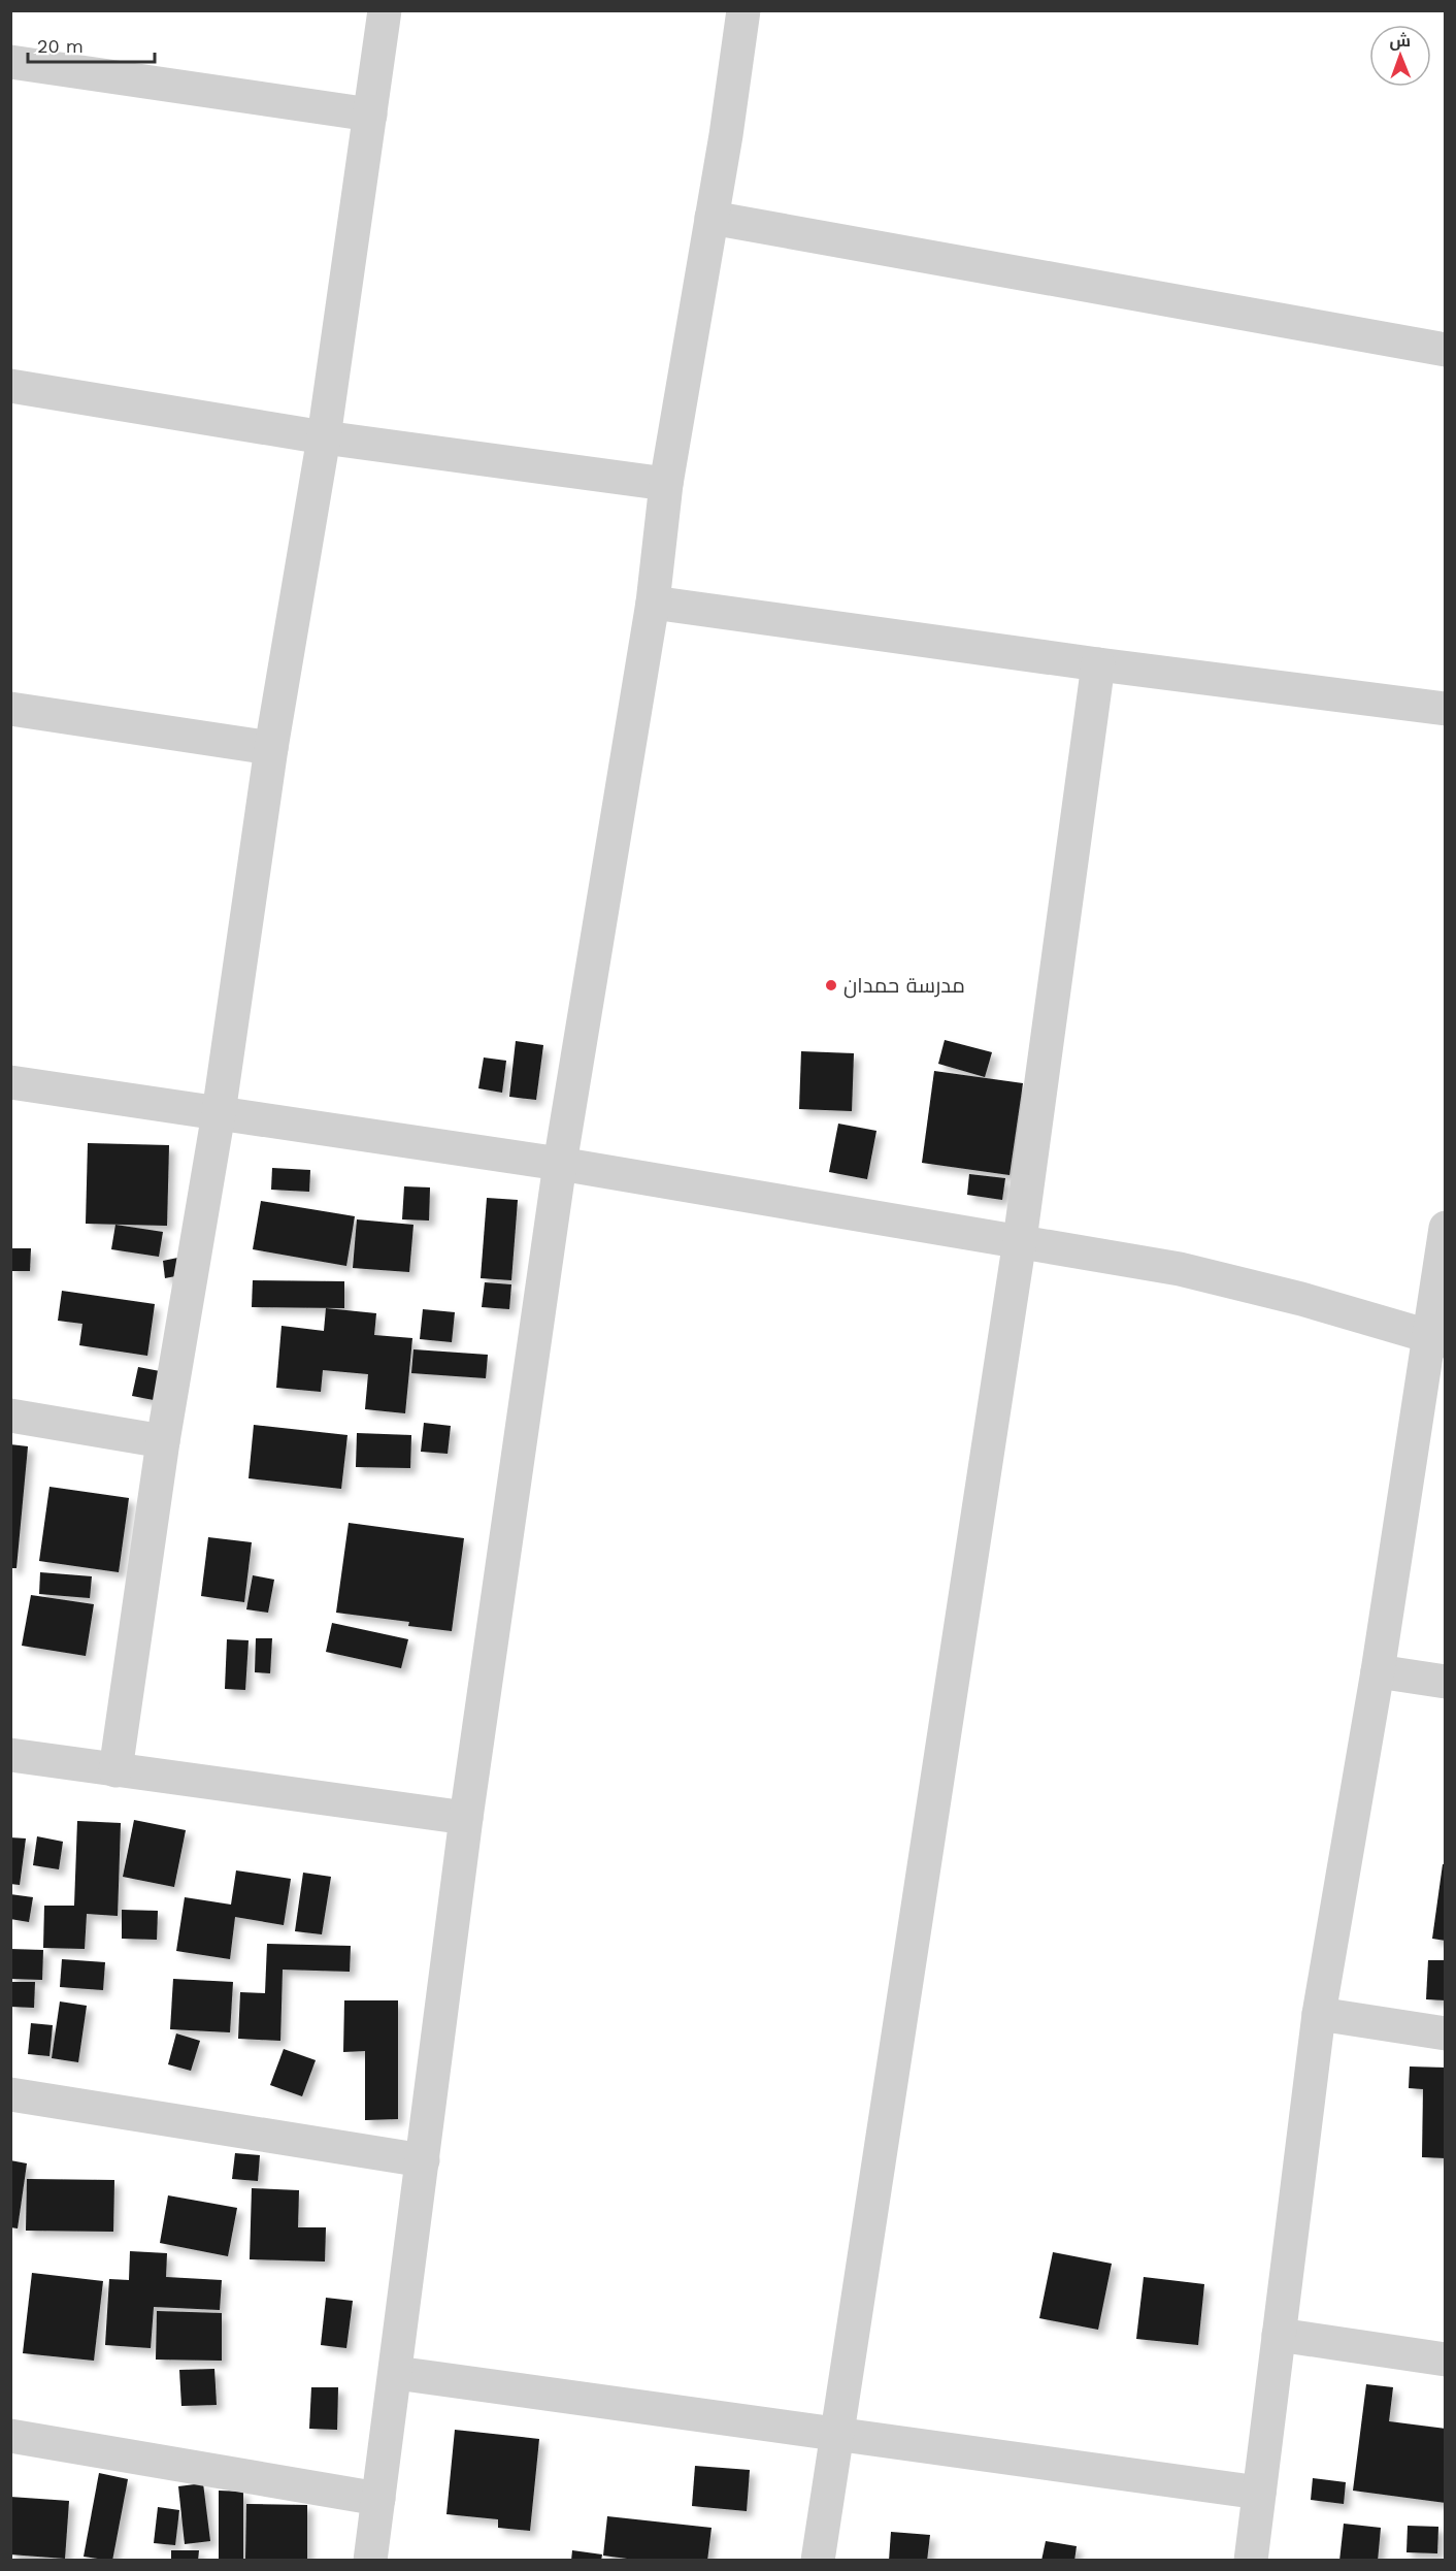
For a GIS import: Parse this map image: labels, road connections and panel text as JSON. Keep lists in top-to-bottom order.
{
  "places": ["مدرسة حمدان"],
  "scale_bar": "20 m",
  "north": "top"
}
